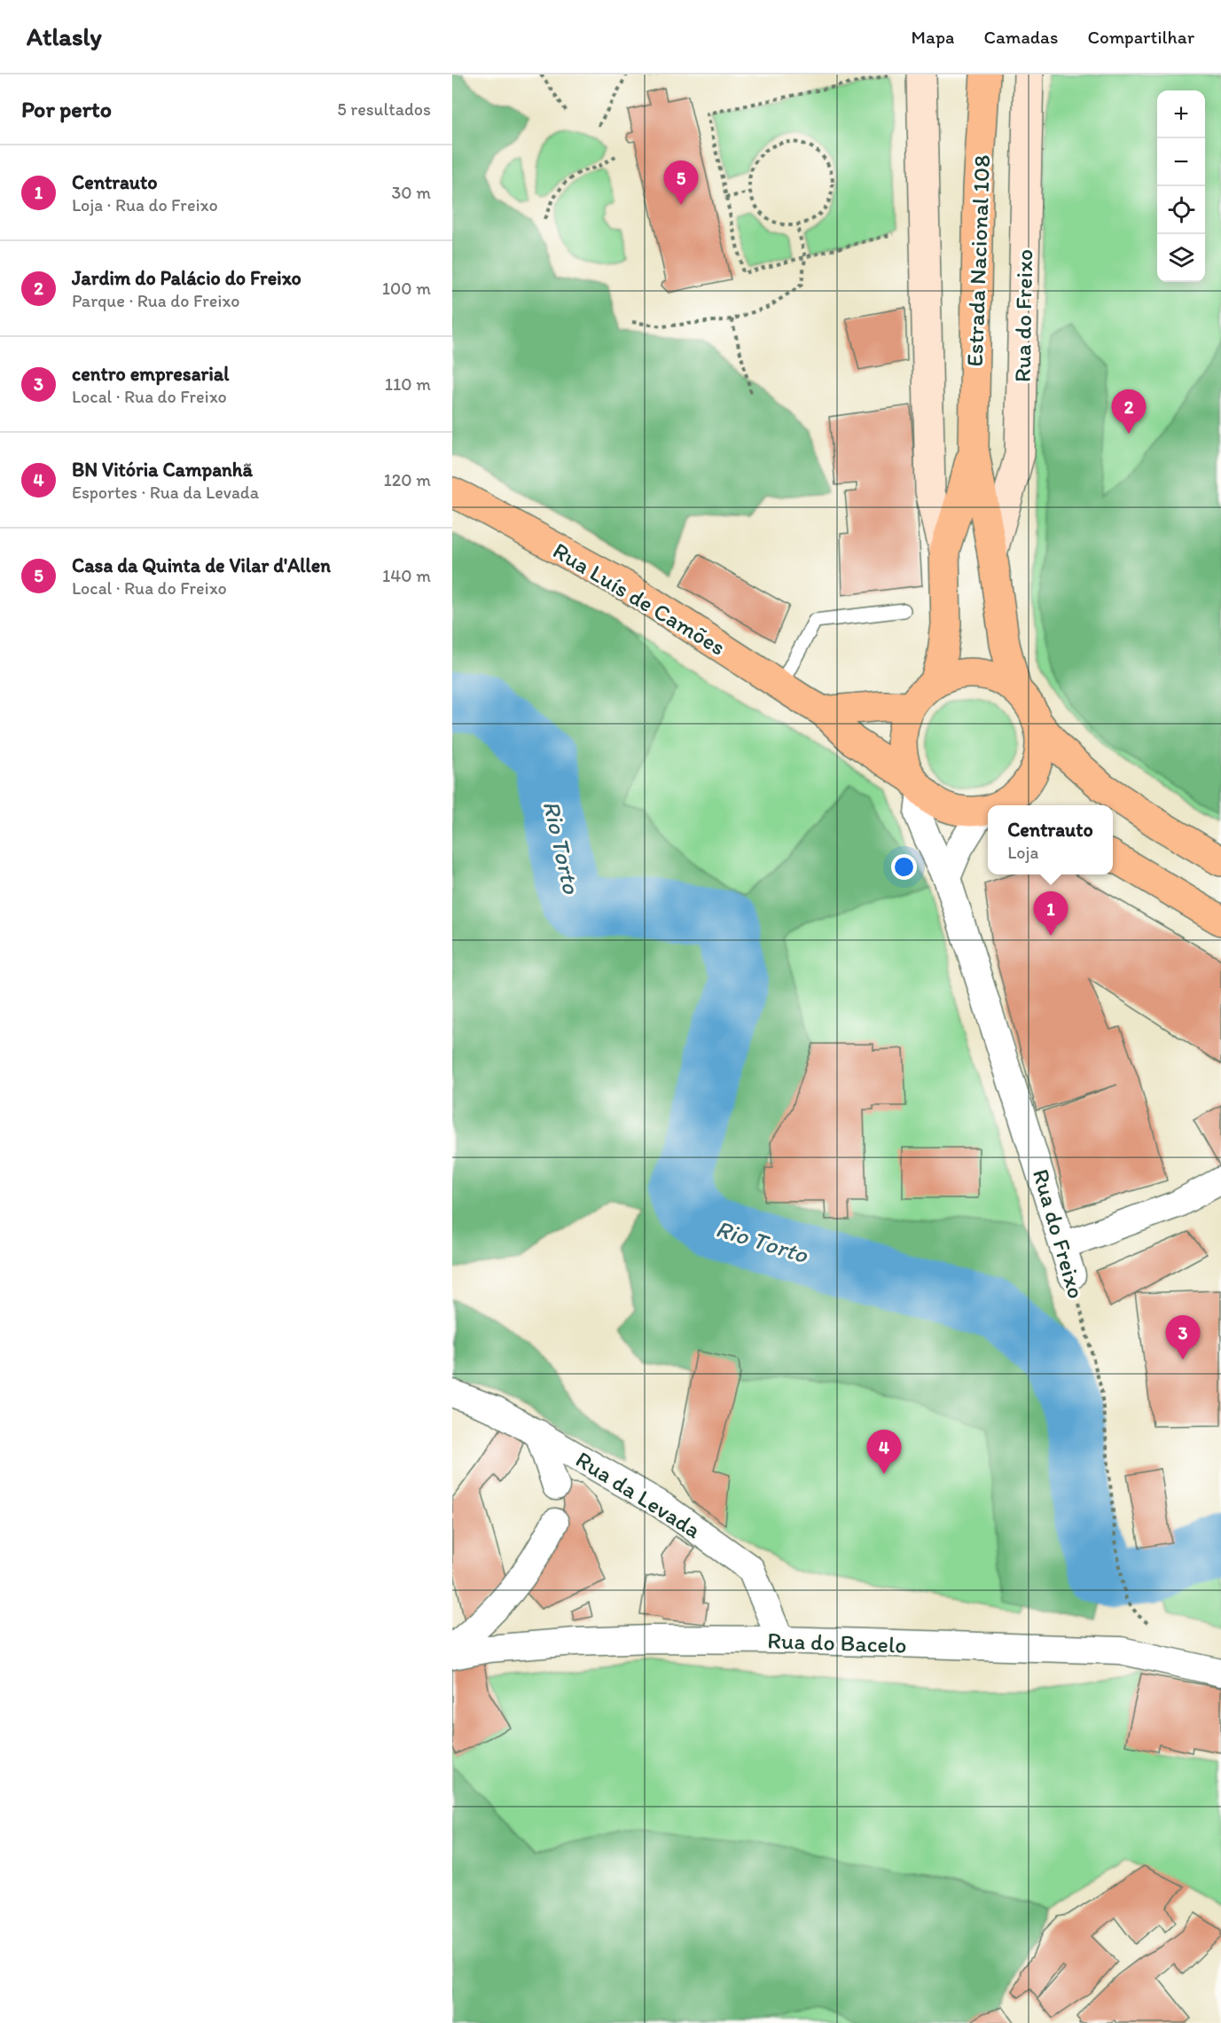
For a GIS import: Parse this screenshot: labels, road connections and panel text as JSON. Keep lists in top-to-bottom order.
{
  "streets": {
    "main road": ["Estrada Nacional 108", "Rua do Freixo", "Rua Luís de Camões"],
    "street": ["Rua da Levada", "Rua do Bacelo"]
  },
  "crossings": [
    ["Estrada Nacional 108", "Rua do Freixo"],
    ["Rua do Freixo", "Rua Luís de Camões"],
    ["Rua da Levada", "Rua do Bacelo"]
  ],
  "water": ["Rio Torto"],
  "page": {
    "header": "Atlasly",
    "nav": ["Mapa", "Camadas", "Compartilhar"],
    "heading": ["Por perto", "5 resultados"],
    "map_buttons": ["+", "−"],
    "list": [
      {
        "mark": "1",
        "name": "Centrauto",
        "note": "Loja · Rua do Freixo",
        "value": "30 m"
      },
      {
        "mark": "2",
        "name": "Jardim do Palácio do Freixo",
        "note": "Parque · Rua do Freixo",
        "value": "100 m"
      },
      {
        "mark": "3",
        "name": "centro empresarial",
        "note": "Local · Rua do Freixo",
        "value": "110 m"
      },
      {
        "mark": "4",
        "name": "BN Vitória Campanhã",
        "note": "Esportes · Rua da Levada",
        "value": "120 m"
      },
      {
        "mark": "5",
        "name": "Casa da Quinta de Vilar d'Allen",
        "note": "Local · Rua do Freixo",
        "value": "140 m"
      }
    ],
    "pins": [
      "5",
      "2",
      "1",
      "3",
      "4"
    ],
    "popup": ["Centrauto", "Loja"]
  }
}
